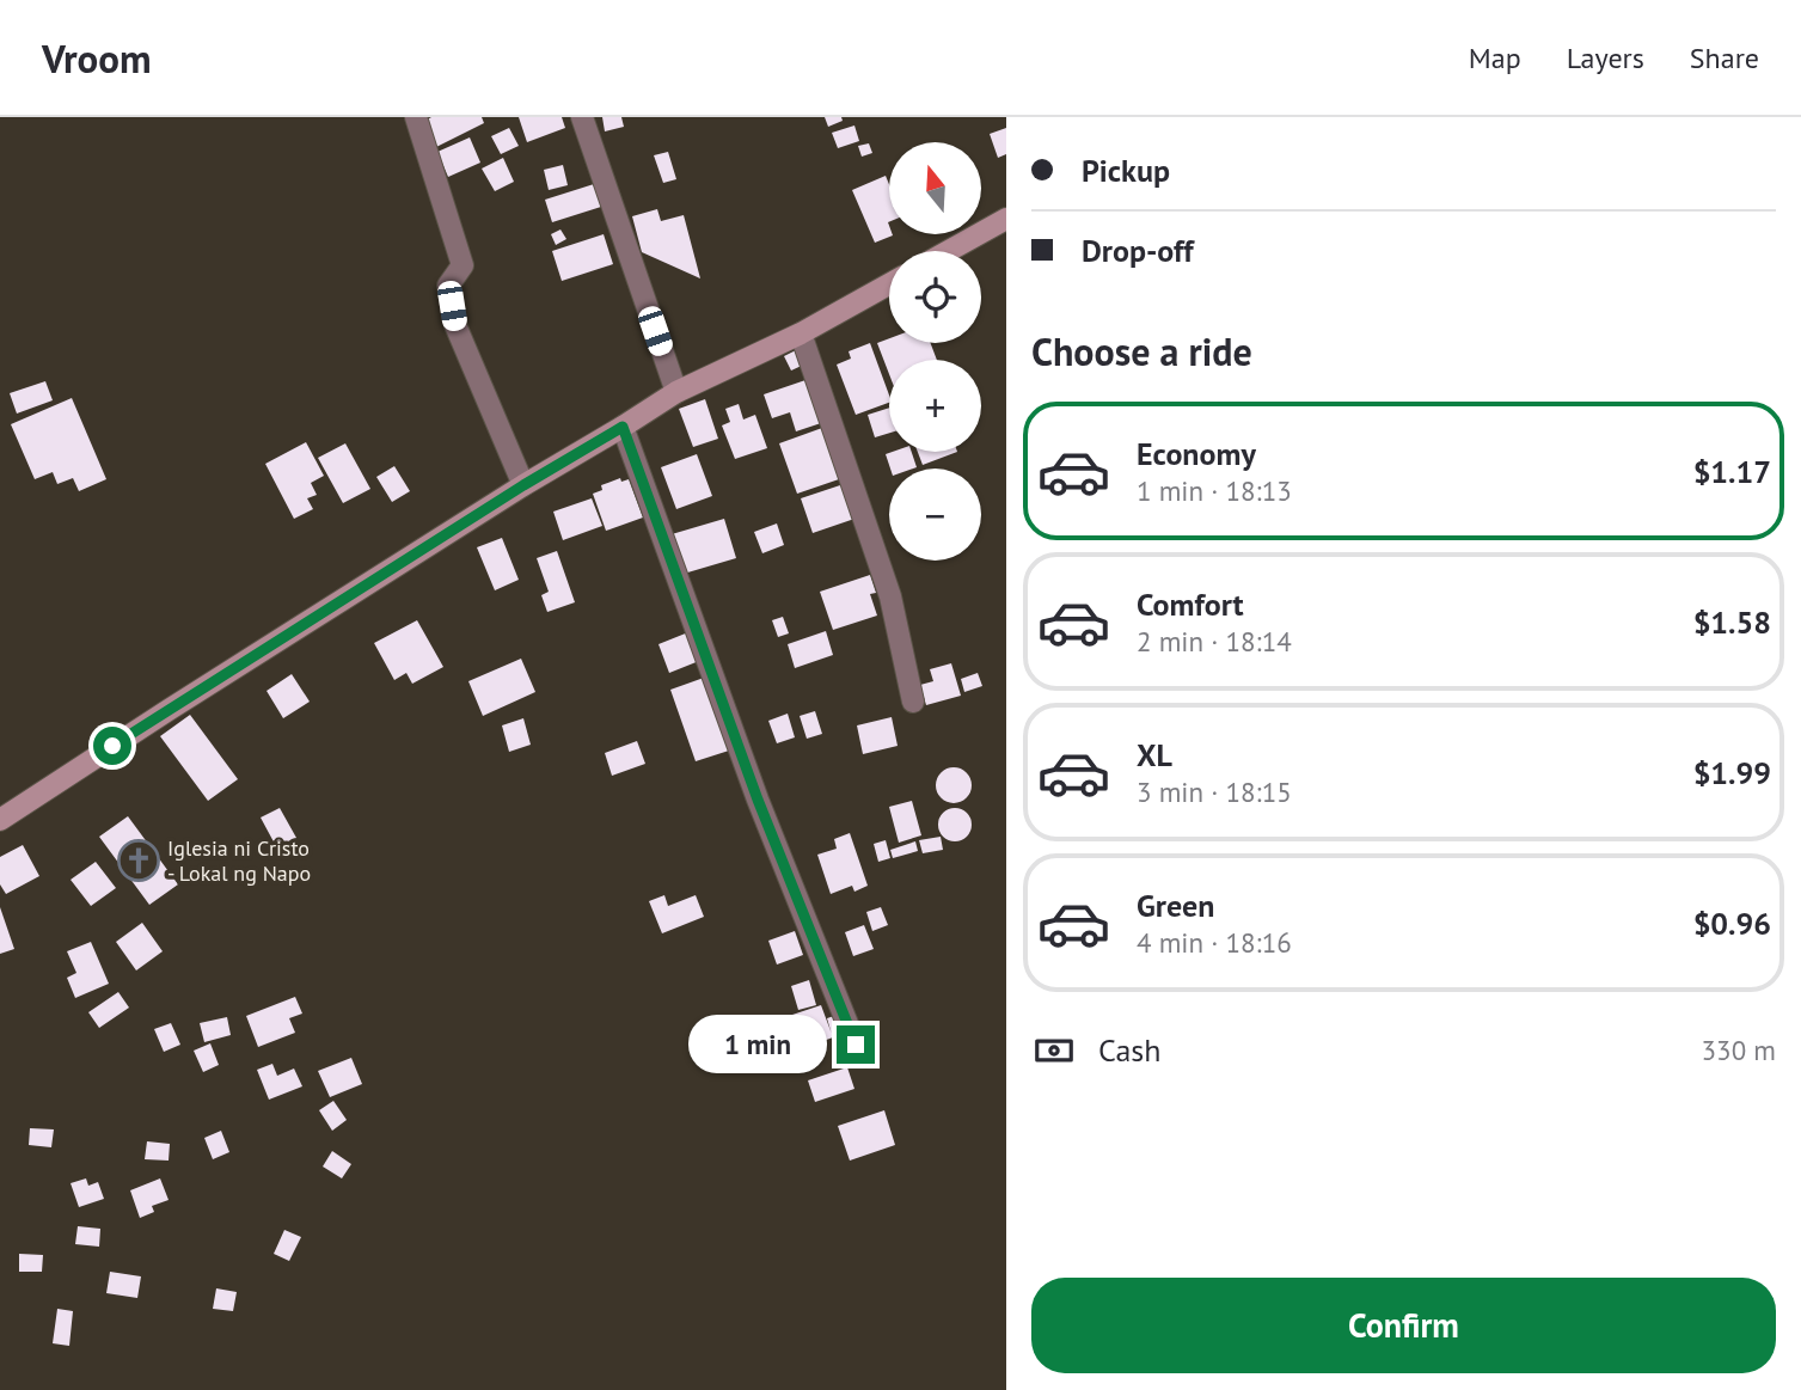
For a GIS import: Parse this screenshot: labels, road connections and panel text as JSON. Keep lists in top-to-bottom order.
{
  "places": {
    "church": ["Iglesia ni Cristo - Lokal ng Napo"]
  },
  "north": "top",
  "page": {
    "header": "Vroom",
    "nav": ["Map", "Layers", "Share"],
    "banner": ["Pickup", "Drop-off"],
    "map_buttons": ["+", "−"],
    "heading": "Choose a ride",
    "list": [
      {
        "name": "Economy",
        "note": "1 min · 18:13",
        "value": "$1.17"
      },
      {
        "name": "Comfort",
        "note": "2 min · 18:14",
        "value": "$1.58"
      },
      {
        "name": "XL",
        "note": "3 min · 18:15",
        "value": "$1.99"
      },
      {
        "name": "Green",
        "note": "4 min · 18:16",
        "value": "$0.96"
      }
    ],
    "pay": ["Cash", "330 m"],
    "bubble": "1 min",
    "buttons": "Confirm"
  }
}
